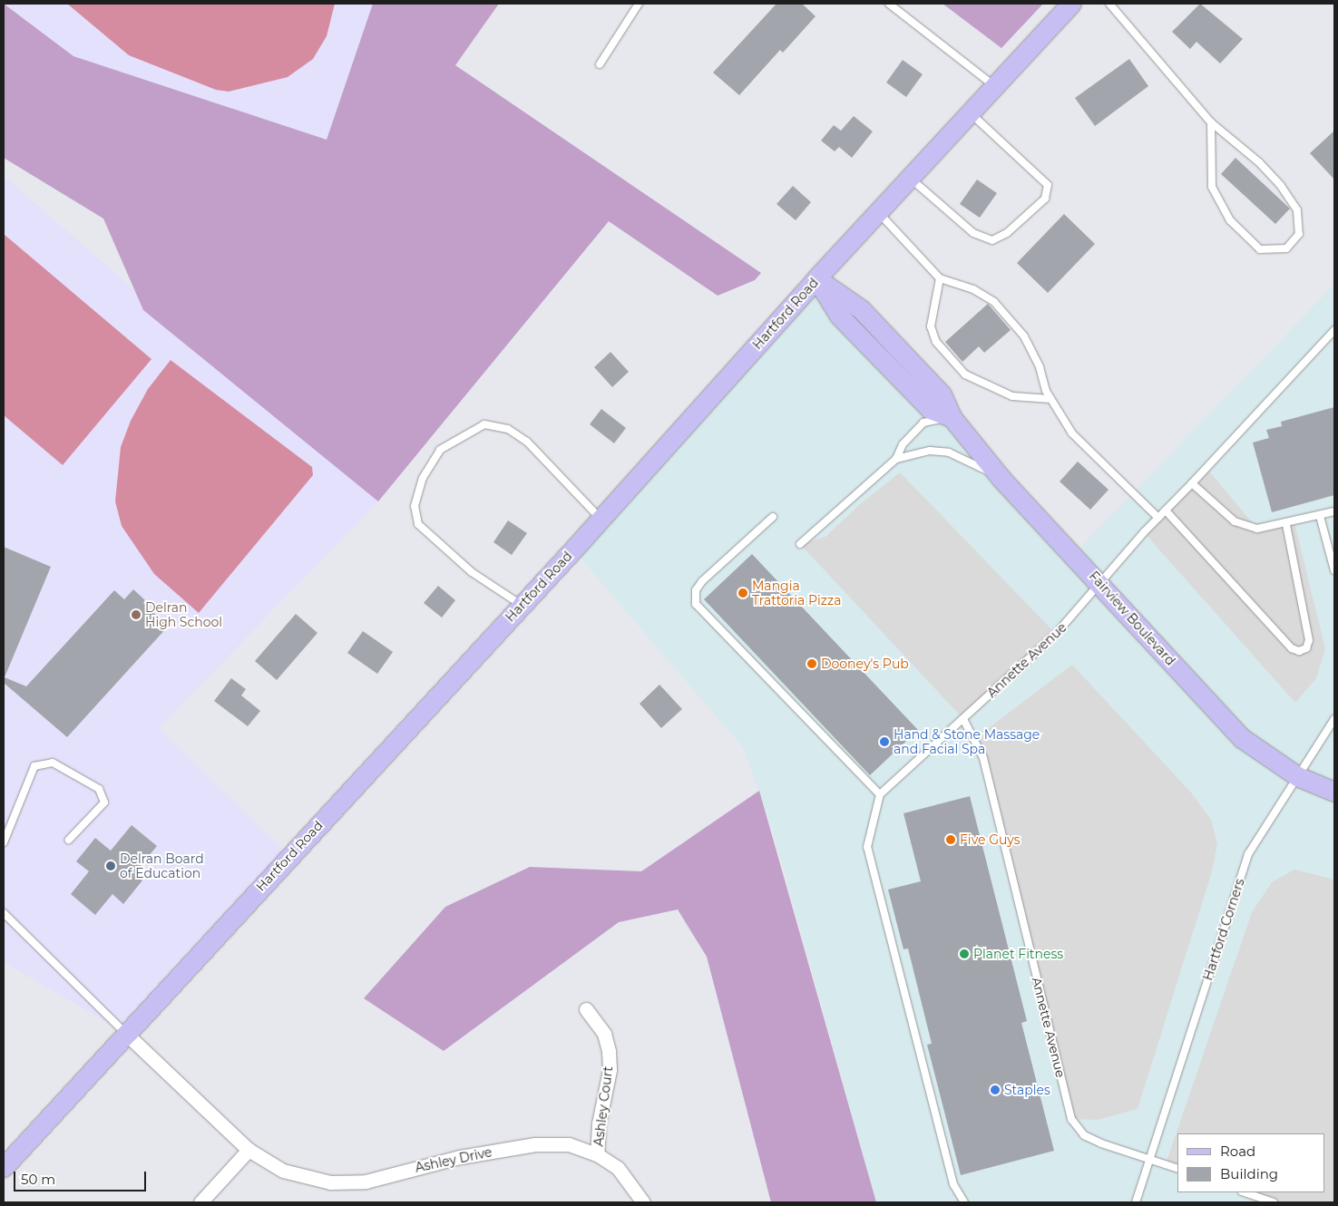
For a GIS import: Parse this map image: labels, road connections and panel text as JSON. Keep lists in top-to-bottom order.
{
  "streets": {
    "main road": ["Hartford Road", "Fairview Boulevard"],
    "street": ["Ashley Court", "Ashley Drive"],
    "lane": ["Annette Avenue", "Hartford Corners"]
  },
  "crossings": [
    ["Hartford Road", "Ashley Drive"],
    ["Fairview Boulevard", "Annette Avenue"],
    ["Fairview Boulevard", "Hartford Corners"],
    ["Annette Avenue", "Hartford Corners"],
    ["Ashley Court", "Ashley Drive"]
  ],
  "places": [
    "Mangia Trattoria Pizza",
    "Delran High School",
    "Dooney's Pub",
    "Hand & Stone Massage and Facial Spa",
    "Five Guys",
    "Delran Board of Education",
    "Planet Fitness",
    "Staples"
  ],
  "legend": ["Road", "Building"],
  "scale_bar": "50 m"
}
